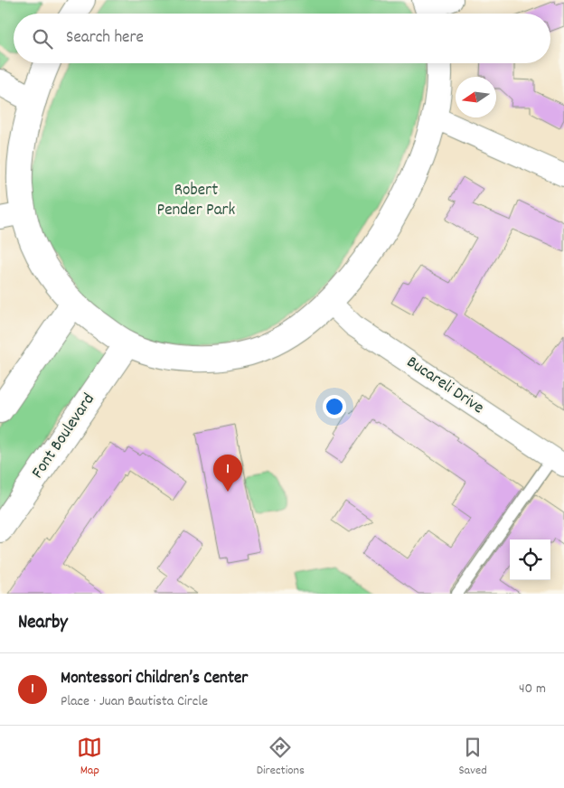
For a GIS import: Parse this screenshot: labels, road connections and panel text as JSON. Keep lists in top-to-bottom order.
{
  "streets": {
    "street": ["Bucareli Drive", "Font Boulevard"]
  },
  "parks": ["Robert Pender Park"],
  "north": "left",
  "page": {
    "search": "Search here",
    "pins": "1",
    "heading": "Nearby",
    "list": [
      {
        "mark": "1",
        "name": "Montessori Children’s Center",
        "note": "Place · Juan Bautista Circle",
        "value": "40 m"
      }
    ],
    "nav": ["Map", "Directions", "Saved"]
  }
}
